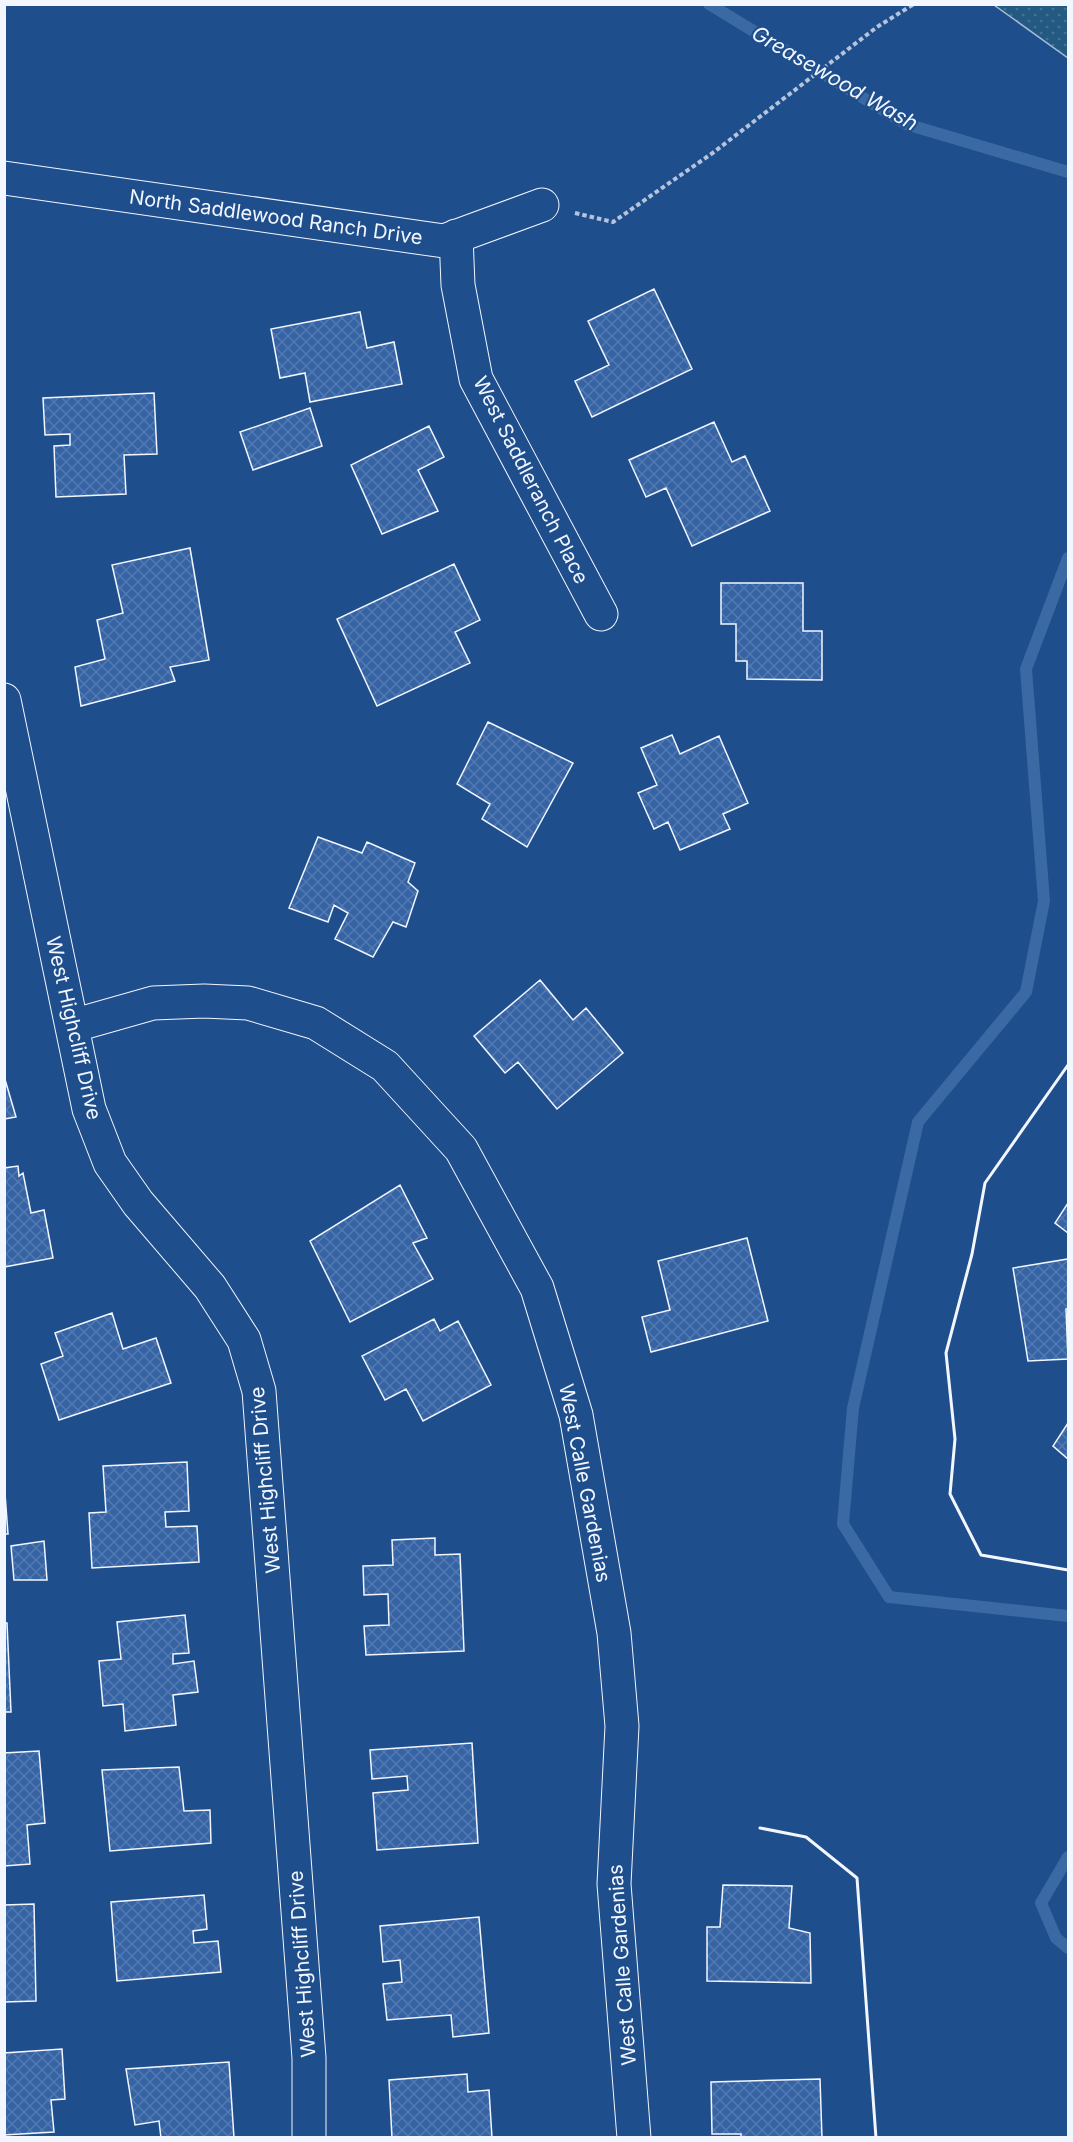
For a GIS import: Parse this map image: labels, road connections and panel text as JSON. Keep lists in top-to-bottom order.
{
  "streets": {
    "street": [
      "North Saddlewood Ranch Drive",
      "West Saddleranch Place",
      "West Highcliff Drive",
      "West Calle Gardenias"
    ]
  },
  "crossings": [
    ["North Saddlewood Ranch Drive", "West Saddleranch Place"],
    ["West Highcliff Drive", "West Calle Gardenias"]
  ],
  "water": ["Greasewood Wash"]
}
